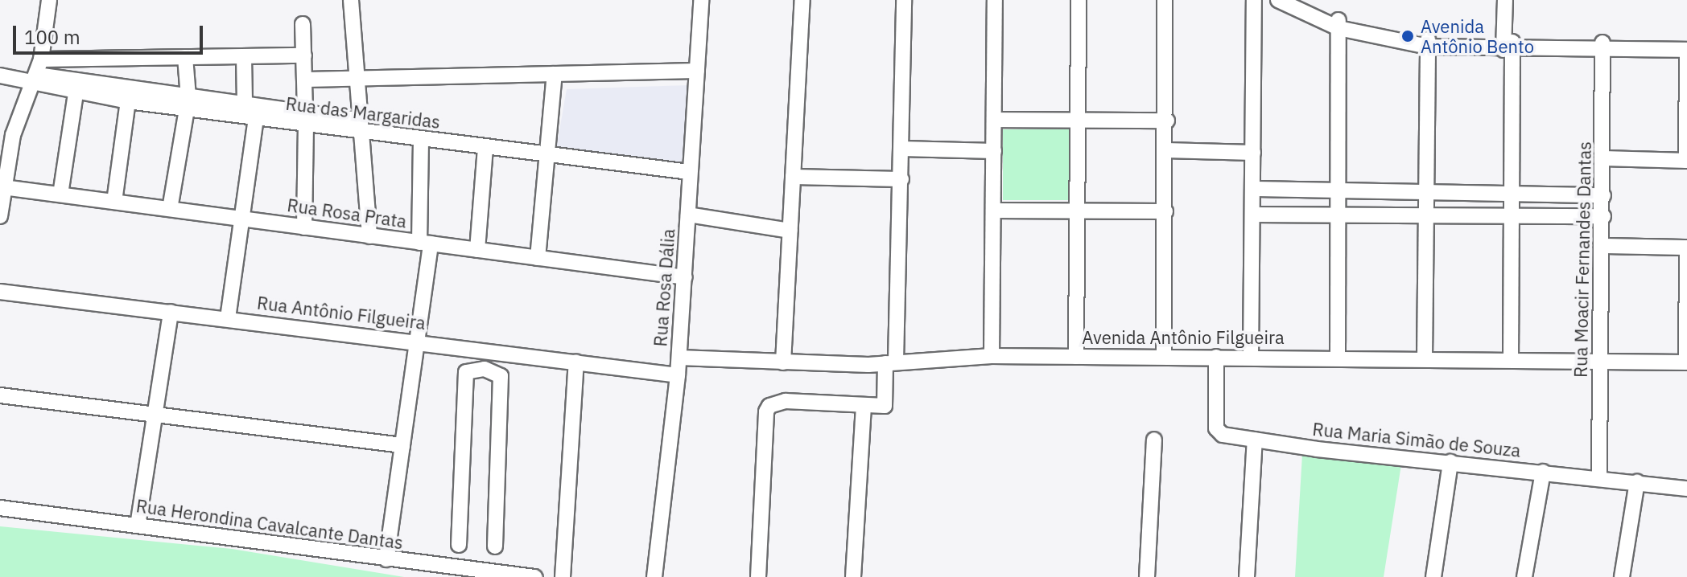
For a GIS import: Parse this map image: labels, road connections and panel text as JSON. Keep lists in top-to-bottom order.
{
  "streets": {
    "street": [
      "Rua das Margaridas",
      "Rua Rosa Prata",
      "Rua Moacir Fernandes Dantas",
      "Rua Rosa Dália",
      "Rua Antônio Filgueira",
      "Avenida Antônio Filgueira",
      "Rua Maria Simão de Souza",
      "Rua Herondina Cavalcante Dantas"
    ]
  },
  "crossings": [
    ["Rua das Margaridas", "Rua Rosa Dália"],
    ["Rua Rosa Prata", "Rua Rosa Dália"],
    ["Rua Moacir Fernandes Dantas", "Avenida Antônio Filgueira"],
    ["Rua Moacir Fernandes Dantas", "Rua Maria Simão de Souza"],
    ["Rua Rosa Dália", "Rua Antônio Filgueira"],
    ["Rua Rosa Dália", "Avenida Antônio Filgueira"],
    ["Avenida Antônio Filgueira", "Rua Maria Simão de Souza"]
  ],
  "places": ["Avenida Antônio Bento"],
  "scale_bar": "100 m"
}
